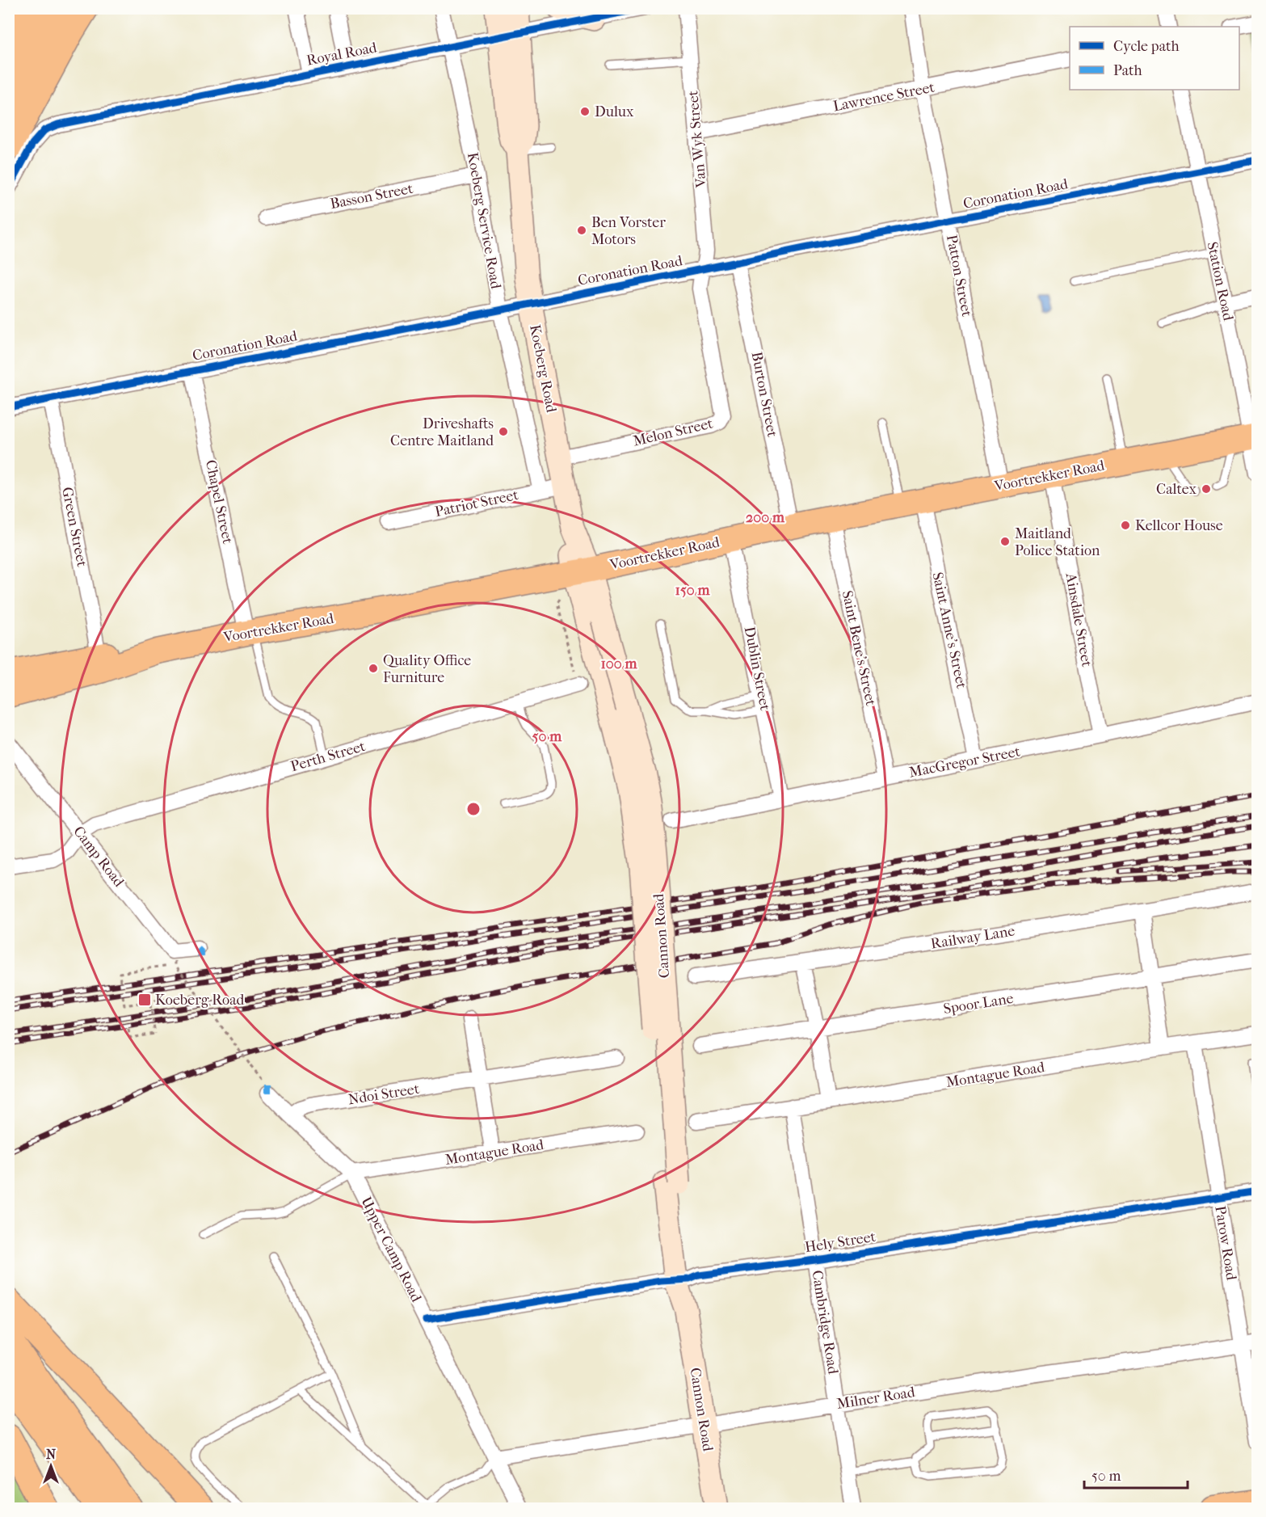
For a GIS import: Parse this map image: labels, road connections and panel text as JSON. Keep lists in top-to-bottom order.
{
  "streets": {
    "main road": ["Koeberg Road", "Voortrekker Road", "Cannon Road"],
    "street": [
      "Royal Road",
      "Lawrence Street",
      "Van Wyk Street",
      "Coronation Road",
      "Basson Street",
      "Koeberg Service Road",
      "Patton Street",
      "Station Road",
      "Burton Street",
      "Melon Street",
      "Chapel Street",
      "Patriot Street",
      "Green Street",
      "Ainsdale Street",
      "Saint Anne's Street",
      "Saint Bene's Street",
      "Dublin Street",
      "Perth Street",
      "MacGregor Street",
      "Camp Road",
      "Railway Lane",
      "Spoor Lane",
      "Montague Road",
      "Ndoi Street",
      "Hely Street",
      "Parow Road",
      "Upper Camp Road",
      "Cambridge Road",
      "Milner Road"
    ]
  },
  "crossings": [
    ["Royal Road", "Koeberg Service Road"],
    ["Royal Road", "Koeberg Road"],
    ["Lawrence Street", "Van Wyk Street"],
    ["Lawrence Street", "Patton Street"],
    ["Van Wyk Street", "Coronation Road"],
    ["Van Wyk Street", "Melon Street"],
    ["Coronation Road", "Koeberg Service Road"],
    ["Coronation Road", "Patton Street"],
    ["Coronation Road", "Station Road"],
    ["Coronation Road", "Koeberg Road"],
    ["Coronation Road", "Burton Street"],
    ["Coronation Road", "Melon Street"],
    ["Coronation Road", "Chapel Street"],
    ["Coronation Road", "Green Street"],
    ["Basson Street", "Koeberg Service Road"],
    ["Koeberg Service Road", "Patriot Street"],
    ["Patton Street", "Voortrekker Road"],
    ["Station Road", "Voortrekker Road"],
    ["Koeberg Road", "Melon Street"],
    ["Koeberg Road", "Voortrekker Road"],
    ["Koeberg Road", "Patriot Street"],
    ["Koeberg Road", "Cannon Road"],
    ["Burton Street", "Voortrekker Road"],
    ["Voortrekker Road", "Chapel Street"],
    ["Voortrekker Road", "Green Street"],
    ["Voortrekker Road", "Ainsdale Street"],
    ["Voortrekker Road", "Saint Anne's Street"],
    ["Voortrekker Road", "Saint Bene's Street"],
    ["Voortrekker Road", "Dublin Street"],
    ["Voortrekker Road", "Cannon Road"],
    ["Ainsdale Street", "MacGregor Street"],
    ["Saint Anne's Street", "MacGregor Street"],
    ["Saint Bene's Street", "MacGregor Street"],
    ["Dublin Street", "MacGregor Street"],
    ["Perth Street", "Camp Road"],
    ["Cannon Road", "Hely Street"],
    ["Cannon Road", "Milner Road"],
    ["Montague Road", "Parow Road"],
    ["Montague Road", "Upper Camp Road"],
    ["Montague Road", "Cambridge Road"],
    ["Ndoi Street", "Upper Camp Road"],
    ["Hely Street", "Parow Road"],
    ["Hely Street", "Upper Camp Road"],
    ["Hely Street", "Cambridge Road"],
    ["Parow Road", "Milner Road"],
    ["Upper Camp Road", "Milner Road"],
    ["Cambridge Road", "Milner Road"]
  ],
  "places": {
    "other": [
      "Dulux",
      "Ben Vorster Motors",
      "Driveshafts Centre Maitland",
      "Caltex",
      "Kellcor House",
      "Maitland Police Station",
      "Quality Office Furniture"
    ],
    "transit": ["Koeberg Road"]
  },
  "legend": ["Cycle path", "Path"],
  "scale_bar": "50 m",
  "north": "top",
  "rings": [
    "200 m",
    "150 m",
    "100 m",
    "50 m"
  ]
}
